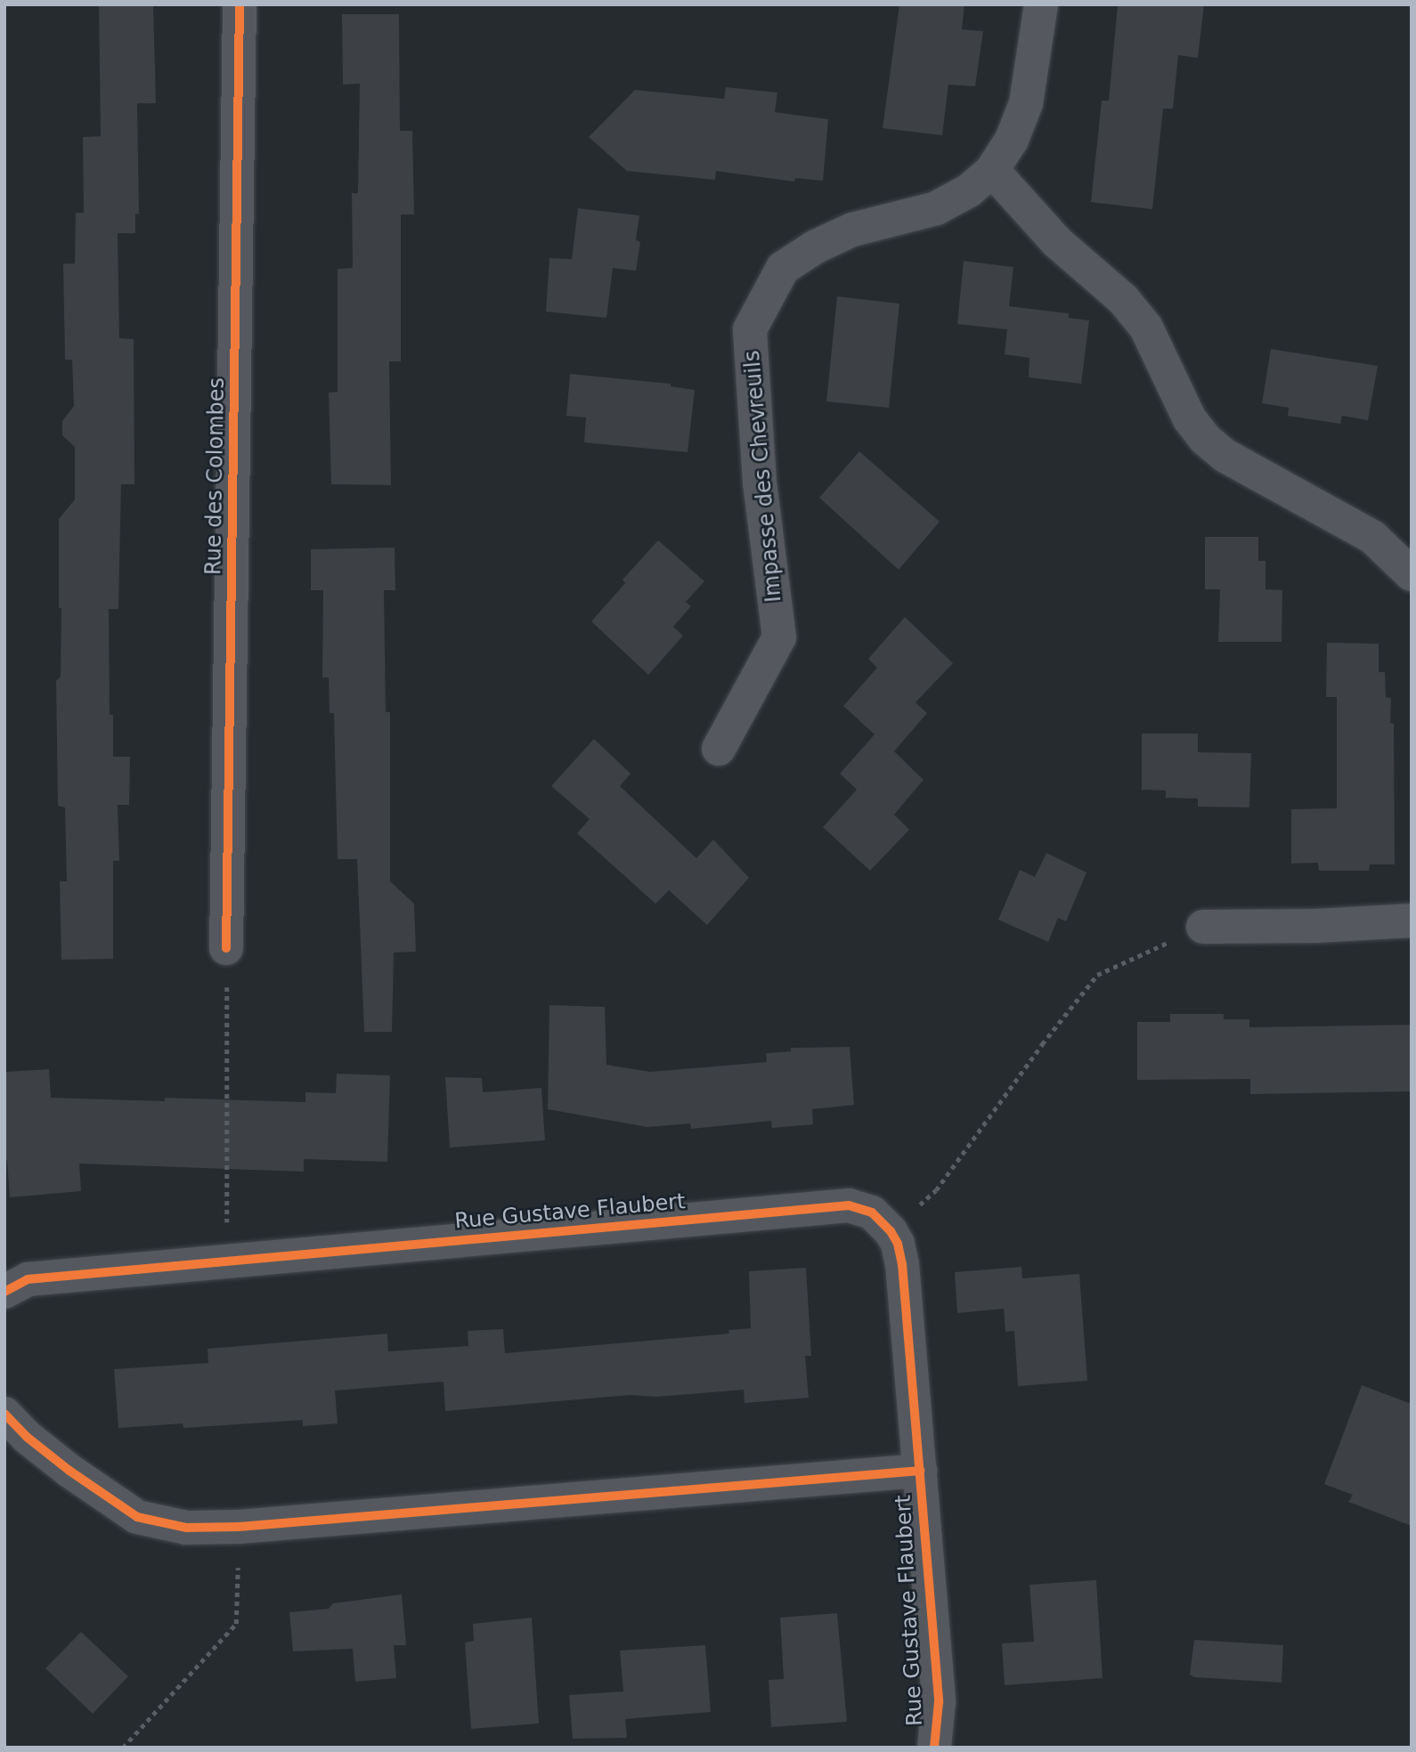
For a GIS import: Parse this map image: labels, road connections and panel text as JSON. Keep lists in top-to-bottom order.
{
  "streets": {
    "street": ["Rue des Colombes", "Impasse des Chevreuils", "Rue Gustave Flaubert"]
  }
}
